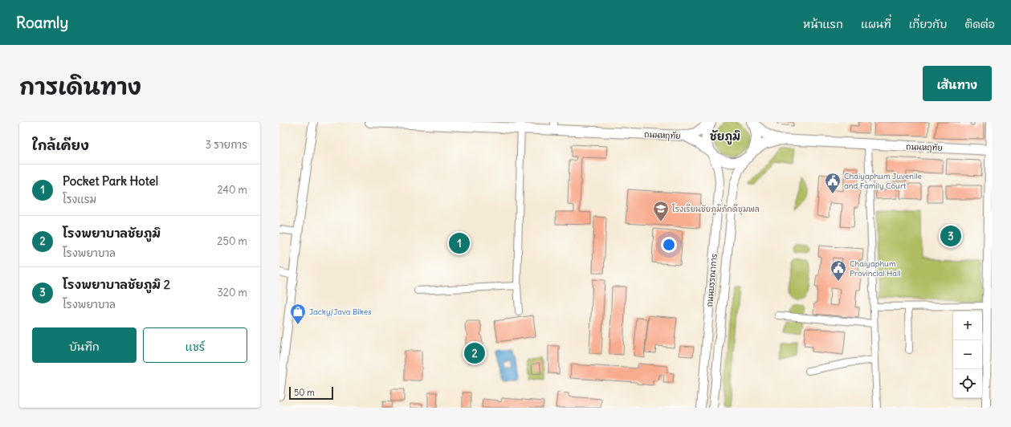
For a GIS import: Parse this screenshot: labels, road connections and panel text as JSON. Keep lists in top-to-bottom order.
{
  "streets": {
    "main road": ["ถนนหฤทัย"],
    "street": ["ถนนบรรณาการ"]
  },
  "crossings": [
    ["ถนนหฤทัย", "ถนนบรรณาการ"]
  ],
  "districts": ["ชัยภูมิ"],
  "places": {
    "public building": ["Chaiyaphum Juvenile and Family Court", "Chaiyaphum Provincial Hall"],
    "school or university": ["โรงเรียนชัยภูมิภักดีชุมพล"],
    "shop": ["Jacky/Java Bikes"]
  },
  "scale_bar": "50 m",
  "page": {
    "header": "Roamly",
    "nav": [
      "หน้าแรก",
      "แผนที่",
      "เกี่ยวกับ",
      "ติดต่อ"
    ],
    "title": "การเดินทาง",
    "buttons": [
      "เส้นทาง",
      ["บันทึก", "แชร์"]
    ],
    "heading": ["ใกล้เคียง", "3 รายการ"],
    "list": [
      {
        "mark": "1",
        "name": "Pocket Park Hotel",
        "note": "โรงแรม",
        "value": "240 m"
      },
      {
        "mark": "2",
        "name": "โรงพยาบาลชัยภูมิ",
        "note": "โรงพยาบาล",
        "value": "250 m"
      },
      {
        "mark": "3",
        "name": "โรงพยาบาลชัยภูมิ 2",
        "note": "โรงพยาบาล",
        "value": "320 m"
      }
    ],
    "pins": ["3", "1", "2"],
    "map_buttons": ["+", "−"],
    "scale": "50 m"
  }
}
